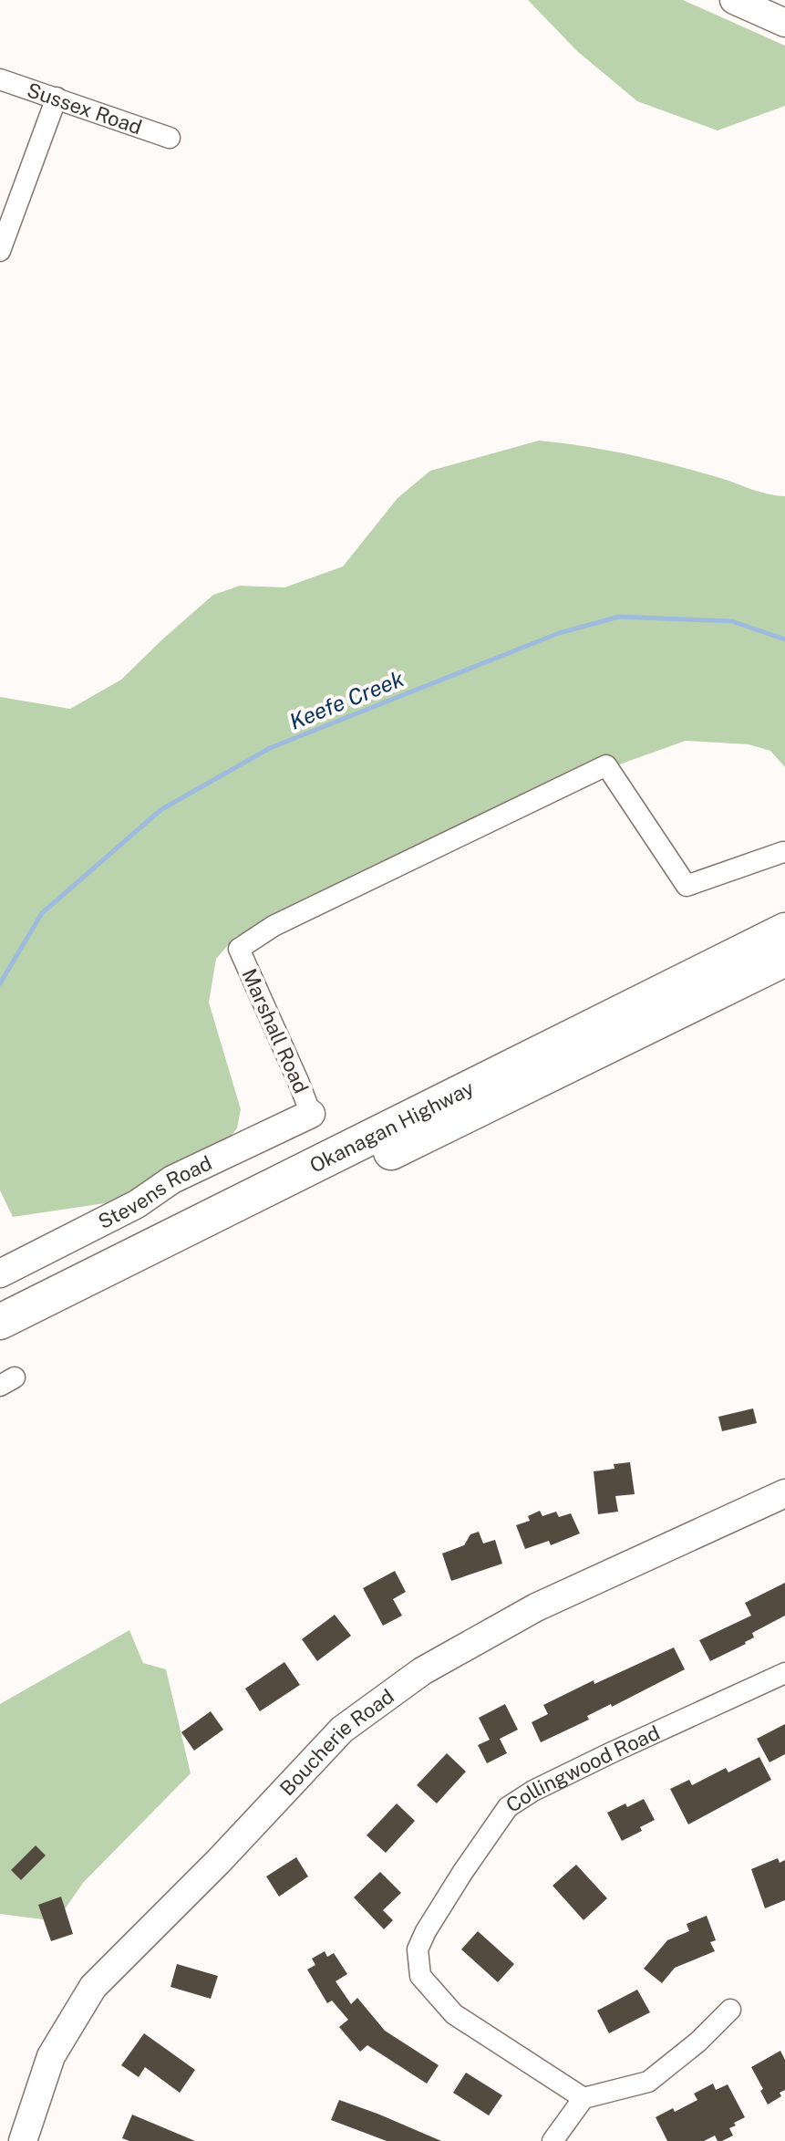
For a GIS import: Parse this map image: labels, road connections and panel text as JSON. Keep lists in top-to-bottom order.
{
  "streets": {
    "highway": ["Okanagan Highway"],
    "main road": ["Stevens Road", "Boucherie Road"],
    "street": ["Sussex Road", "Marshall Road", "Collingwood Road"]
  },
  "crossings": [
    ["Marshall Road", "Stevens Road"]
  ],
  "water": ["Keefe Creek"]
}
